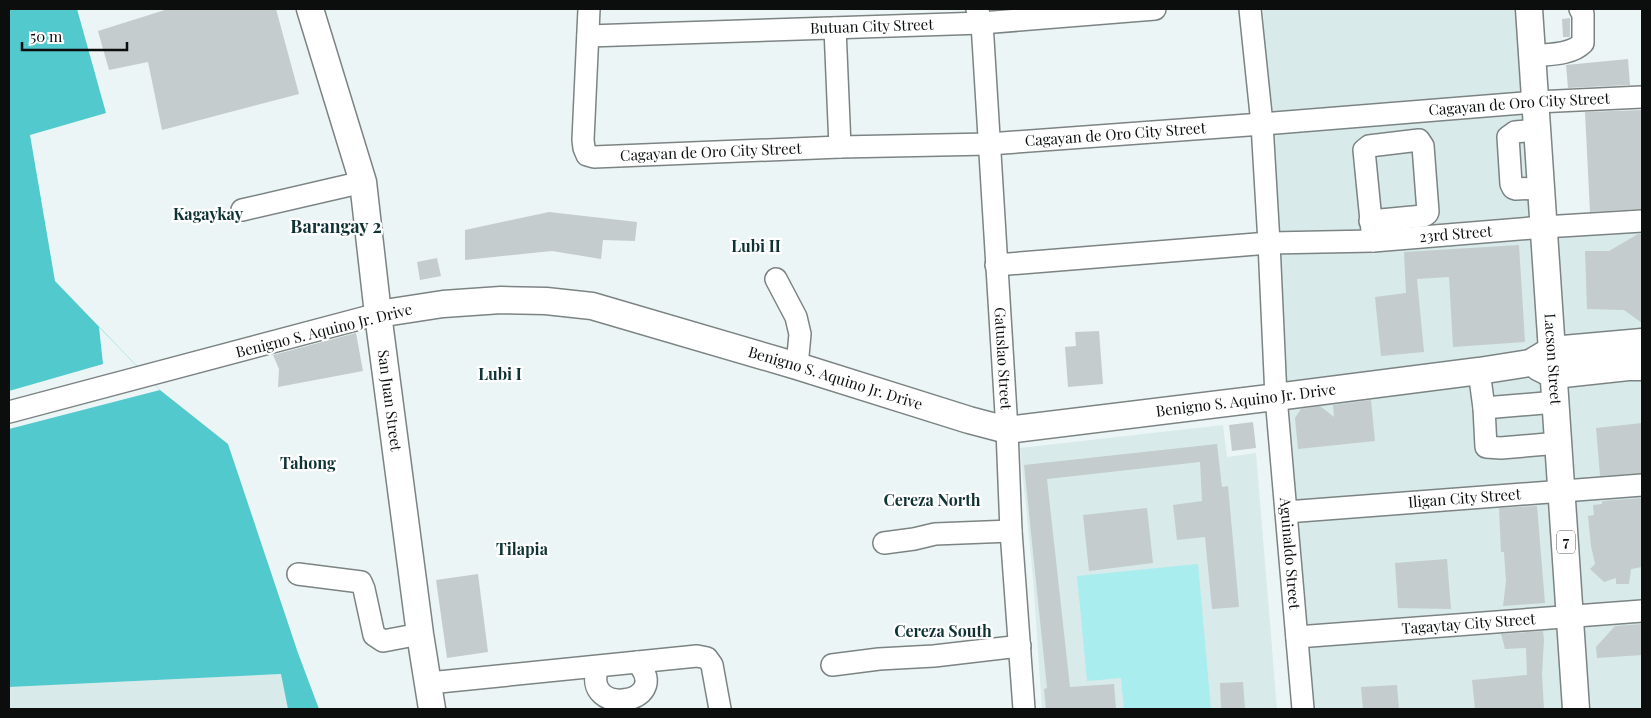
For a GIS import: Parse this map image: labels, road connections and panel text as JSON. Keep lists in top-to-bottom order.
{
  "streets": {
    "main road": [
      "Benigno S. Aquino Jr. Drive",
      "Lacson Street",
      "San Juan Street",
      "7"
    ],
    "street": [
      "Butuan City Street",
      "Cagayan de Oro City Street",
      "23rd Street",
      "Gatuslao Street",
      "Iligan City Street",
      "Aguinaldo Street",
      "Tagaytay City Street"
    ]
  },
  "crossings": [
    ["Butuan City Street", "Cagayan de Oro City Street"],
    ["Butuan City Street", "Gatuslao Street"],
    ["Cagayan de Oro City Street", "Gatuslao Street"],
    ["Cagayan de Oro City Street", "Lacson Street"],
    ["Cagayan de Oro City Street", "Aguinaldo Street"],
    ["23rd Street", "Gatuslao Street"],
    ["23rd Street", "Lacson Street"],
    ["23rd Street", "Aguinaldo Street"],
    ["Benigno S. Aquino Jr. Drive", "Gatuslao Street"],
    ["Benigno S. Aquino Jr. Drive", "Lacson Street"],
    ["Benigno S. Aquino Jr. Drive", "San Juan Street"],
    ["Benigno S. Aquino Jr. Drive", "Aguinaldo Street"],
    ["Lacson Street", "Iligan City Street"],
    ["Lacson Street", "Tagaytay City Street"],
    ["Iligan City Street", "Aguinaldo Street"],
    ["Aguinaldo Street", "Tagaytay City Street"]
  ],
  "districts": [
    "Kagaykay",
    "Barangay 2",
    "Lubi II",
    "Lubi I",
    "Tahong",
    "Cereza North",
    "Tilapia",
    "Cereza South"
  ],
  "scale_bar": "50 m"
}
